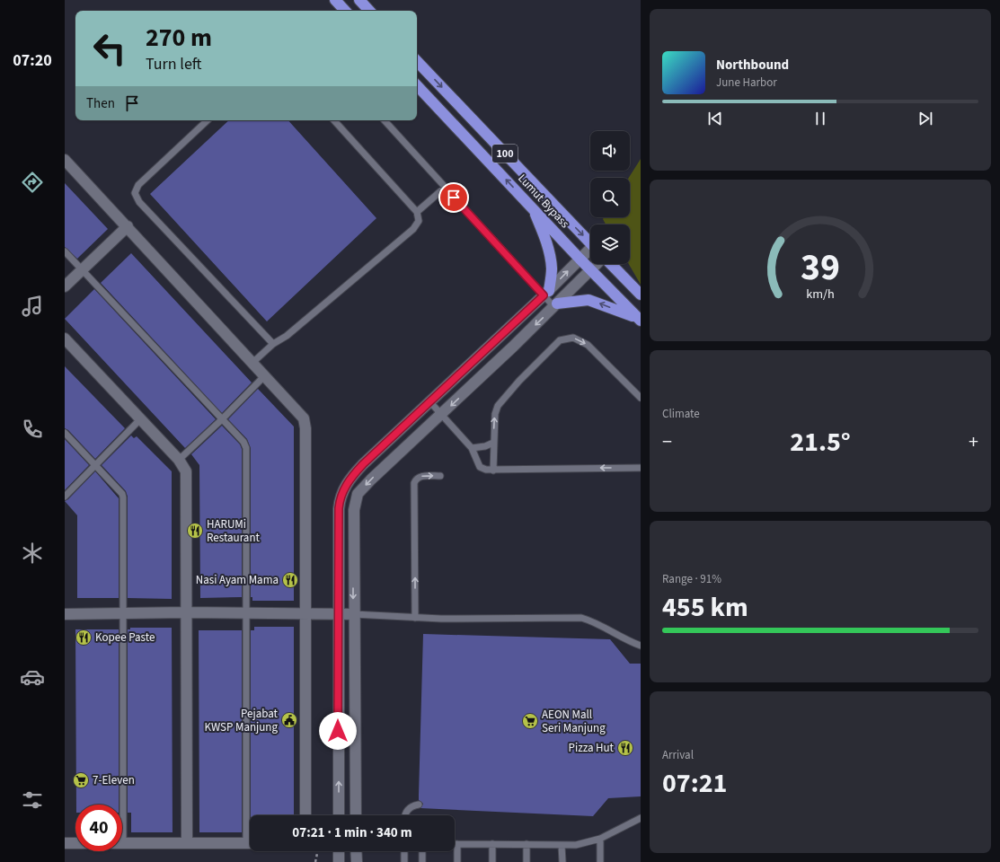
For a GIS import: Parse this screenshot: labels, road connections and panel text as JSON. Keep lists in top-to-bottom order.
{
  "streets": {
    "highway": ["100", "Lumut Bypass"]
  },
  "places": {
    "restaurant": [
      "HARUMi Restaurant",
      "Nasi Ayam Mama",
      "Kopee Paste",
      "Pizza Hut"
    ],
    "public building": ["Pejabat KWSP Manjung"],
    "supermarket": ["AEON Mall Seri Manjung", "7-Eleven"]
  },
  "page": {
    "tabs": "07:20",
    "turn": ["270 m", "Turn left"],
    "song": ["Northbound", "June Harbor"],
    "then": "Then",
    "tile": [
      "Climate",
      ["Range · 91%", "455 km"],
      ["Arrival", "07:21"]
    ],
    "heat": ["−", "21.5°", "+"],
    "limit": "40",
    "trip": "07:21 · 1 min · 340 m",
    "gauge": ["39", "km/h"]
  }
}
